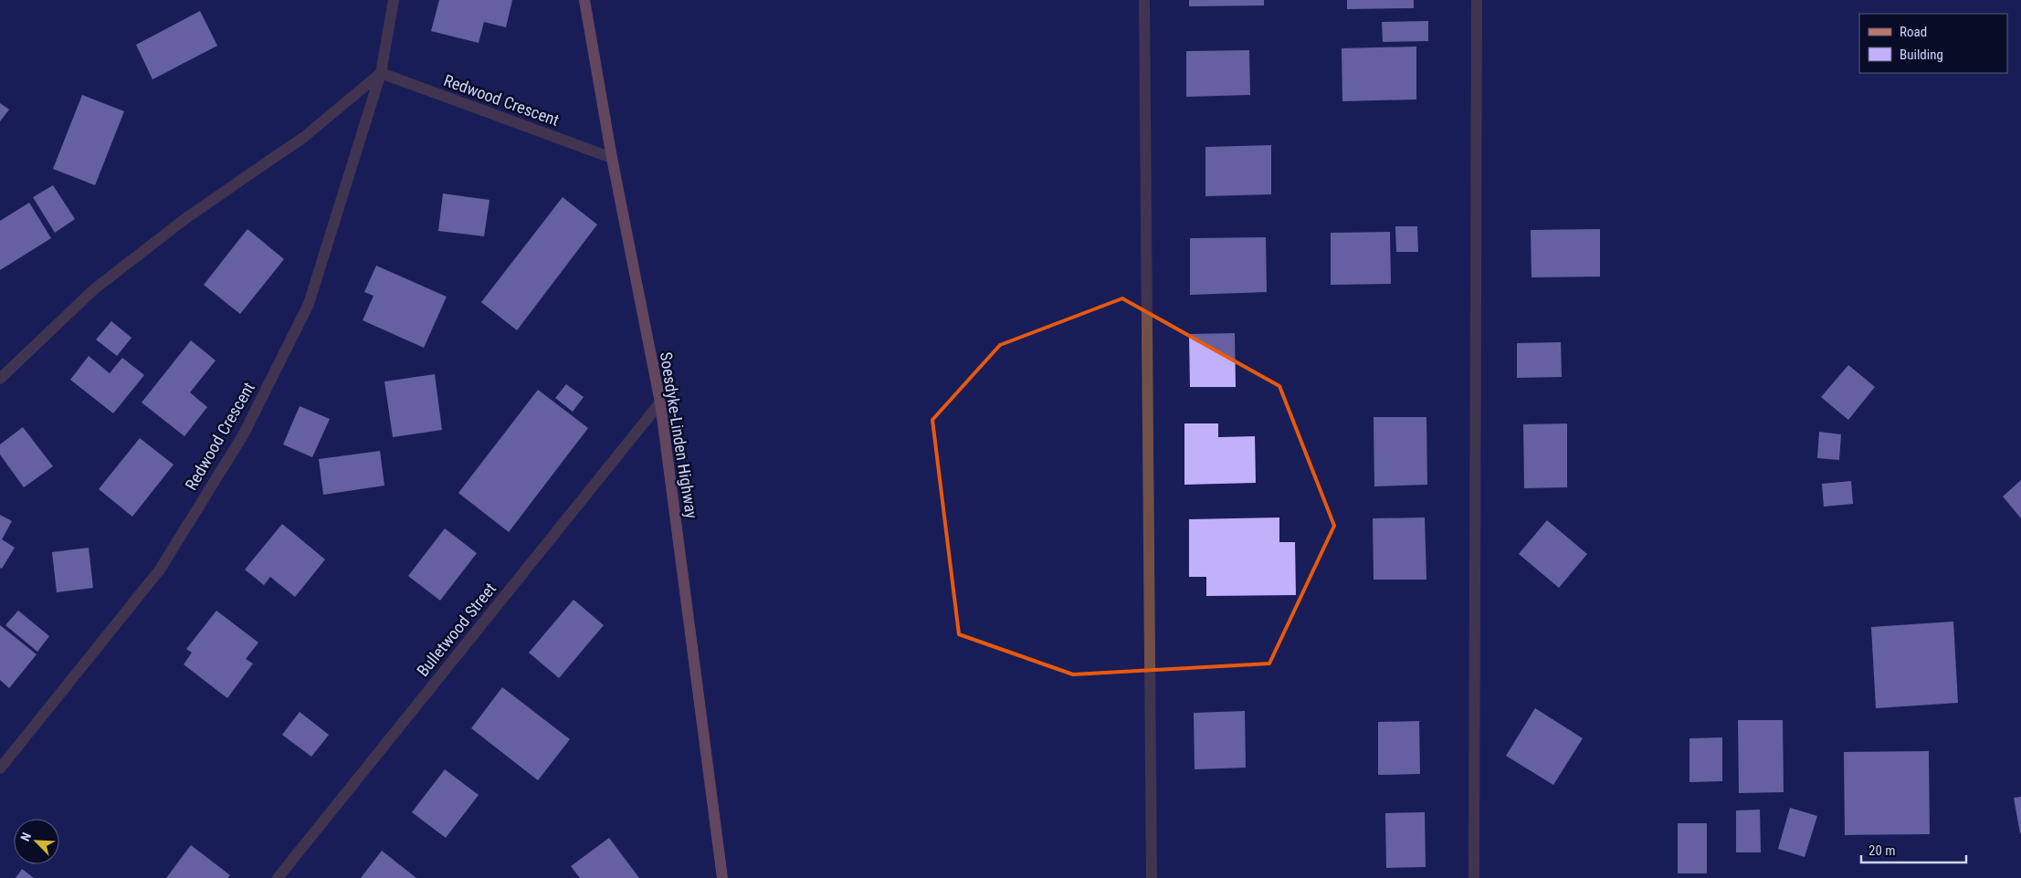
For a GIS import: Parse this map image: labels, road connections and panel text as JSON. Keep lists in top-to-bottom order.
{
  "streets": {
    "main road": ["Soesdyke-Linden Highway"],
    "street": ["Redwood Crescent", "Bulletwood Street"]
  },
  "crossings": [
    ["Redwood Crescent", "Soesdyke-Linden Highway"],
    ["Soesdyke-Linden Highway", "Bulletwood Street"]
  ],
  "legend": ["Road", "Building"],
  "scale_bar": "20 m",
  "north": "top left"
}
